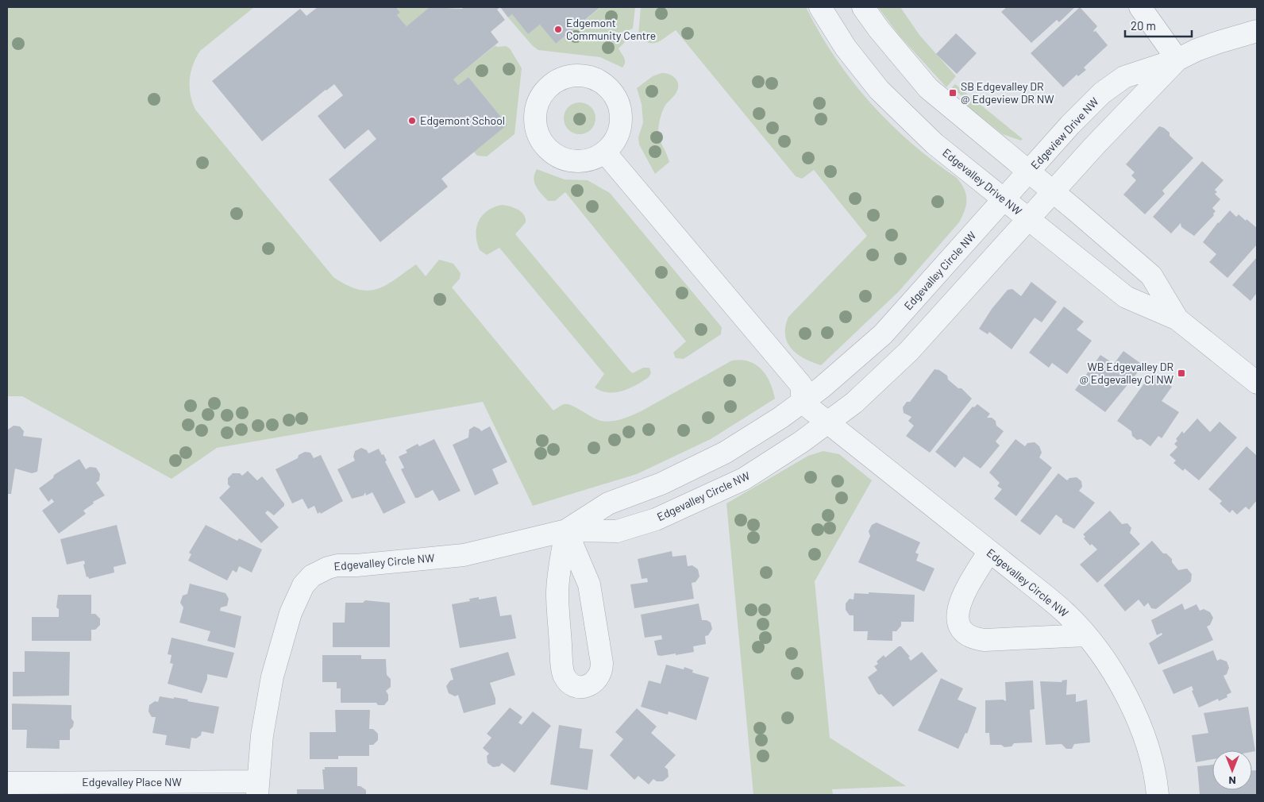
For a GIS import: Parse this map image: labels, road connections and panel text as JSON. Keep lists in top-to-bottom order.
{
  "streets": {
    "street": [
      "Edgeview Drive NW",
      "Edgevalley Drive NW",
      "Edgevalley Circle NW",
      "Edgevalley Place NW"
    ]
  },
  "crossings": [
    ["Edgeview Drive NW", "Edgevalley Drive NW"],
    ["Edgeview Drive NW", "Edgevalley Circle NW"],
    ["Edgevalley Drive NW", "Edgevalley Circle NW"],
    ["Edgevalley Circle NW", "Edgevalley Place NW"]
  ],
  "places": {
    "other": ["Edgemont Community Centre", "Edgemont School"],
    "transit": ["SB Edgevalley DR @ Edgeview DR NW", "WB Edgevalley DR @ Edgevalley CI NW"]
  },
  "scale_bar": "20 m",
  "north": "bottom"
}
